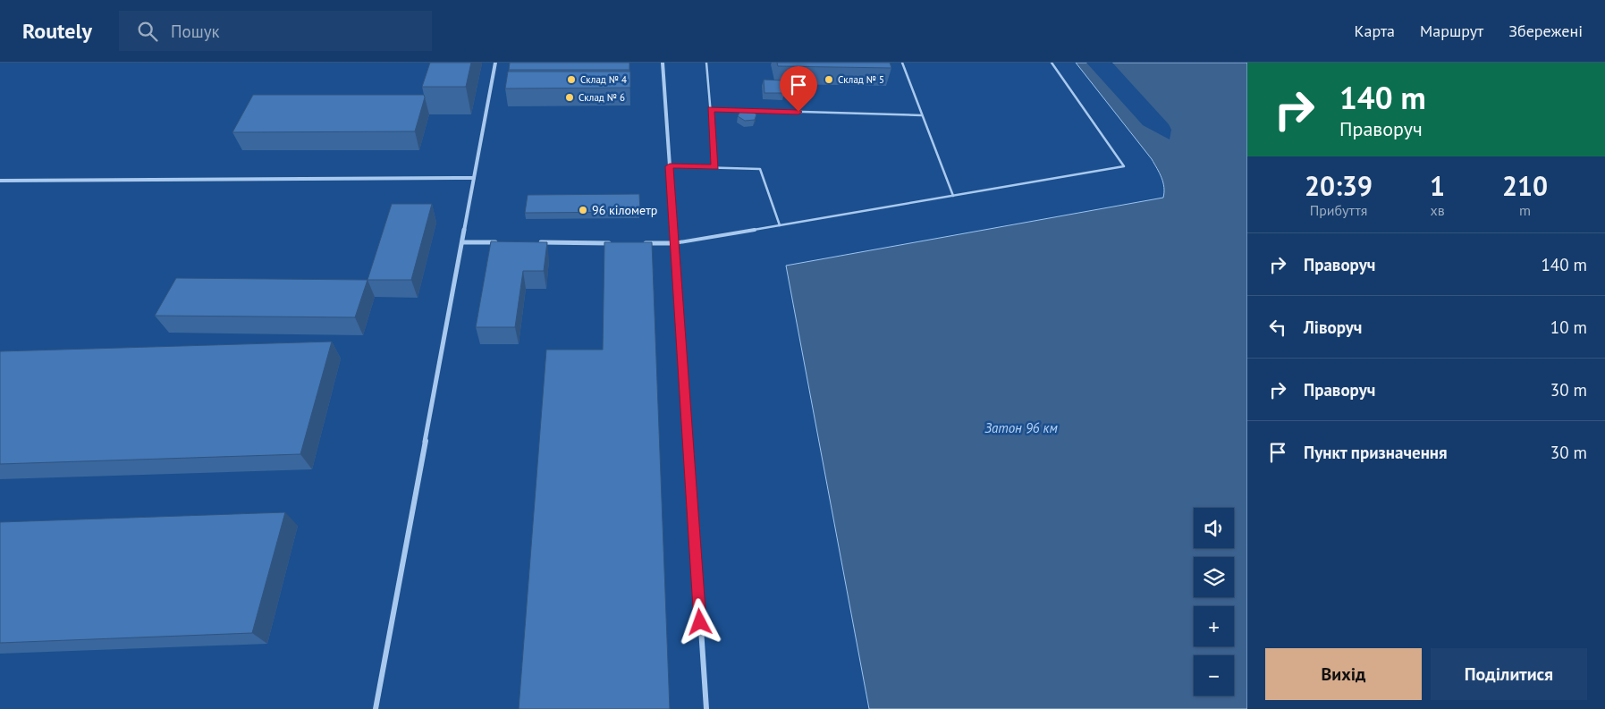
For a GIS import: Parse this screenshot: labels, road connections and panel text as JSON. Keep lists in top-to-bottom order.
{
  "water": ["Затон 96 км"],
  "places": [
    "Склад № 4",
    "Склад № 5",
    "Склад № 6",
    "96 кілометр"
  ],
  "page": {
    "header": "Routely",
    "search": "Пошук",
    "nav": ["Карта", "Маршрут", "Збережені"],
    "turn": ["140 m", "Праворуч"],
    "eta": [
      "20:39",
      "Прибуття",
      "1",
      "хв",
      "210",
      "m"
    ],
    "list": [
      {
        "name": "Праворуч",
        "value": "140 m"
      },
      {
        "name": "Ліворуч",
        "value": "10 m"
      },
      {
        "name": "Праворуч",
        "value": "30 m"
      },
      {
        "name": "Пункт призначення",
        "value": "30 m"
      }
    ],
    "map_buttons": ["+", "−"],
    "buttons": ["Вихід", "Поділитися"]
  }
}
